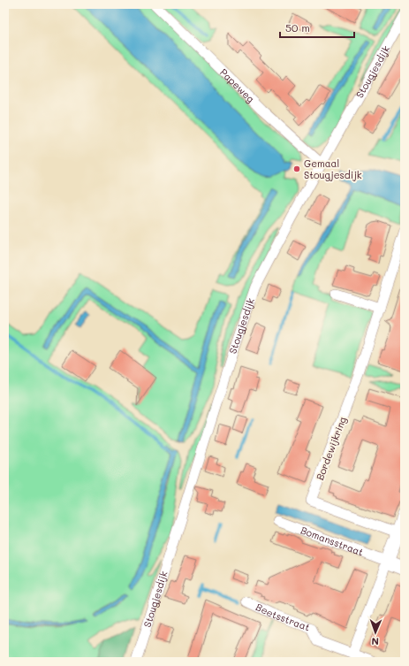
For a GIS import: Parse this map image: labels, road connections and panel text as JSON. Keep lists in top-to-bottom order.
{
  "streets": {
    "street": [
      "Stougjesdijk",
      "Papeweg",
      "Bordewijkring",
      "Bomansstraat",
      "Beetsstraat"
    ]
  },
  "crossings": [
    ["Stougjesdijk", "Papeweg"]
  ],
  "places": ["Gemaal Stougjesdijk"],
  "scale_bar": "50 m",
  "north": "bottom"
}
